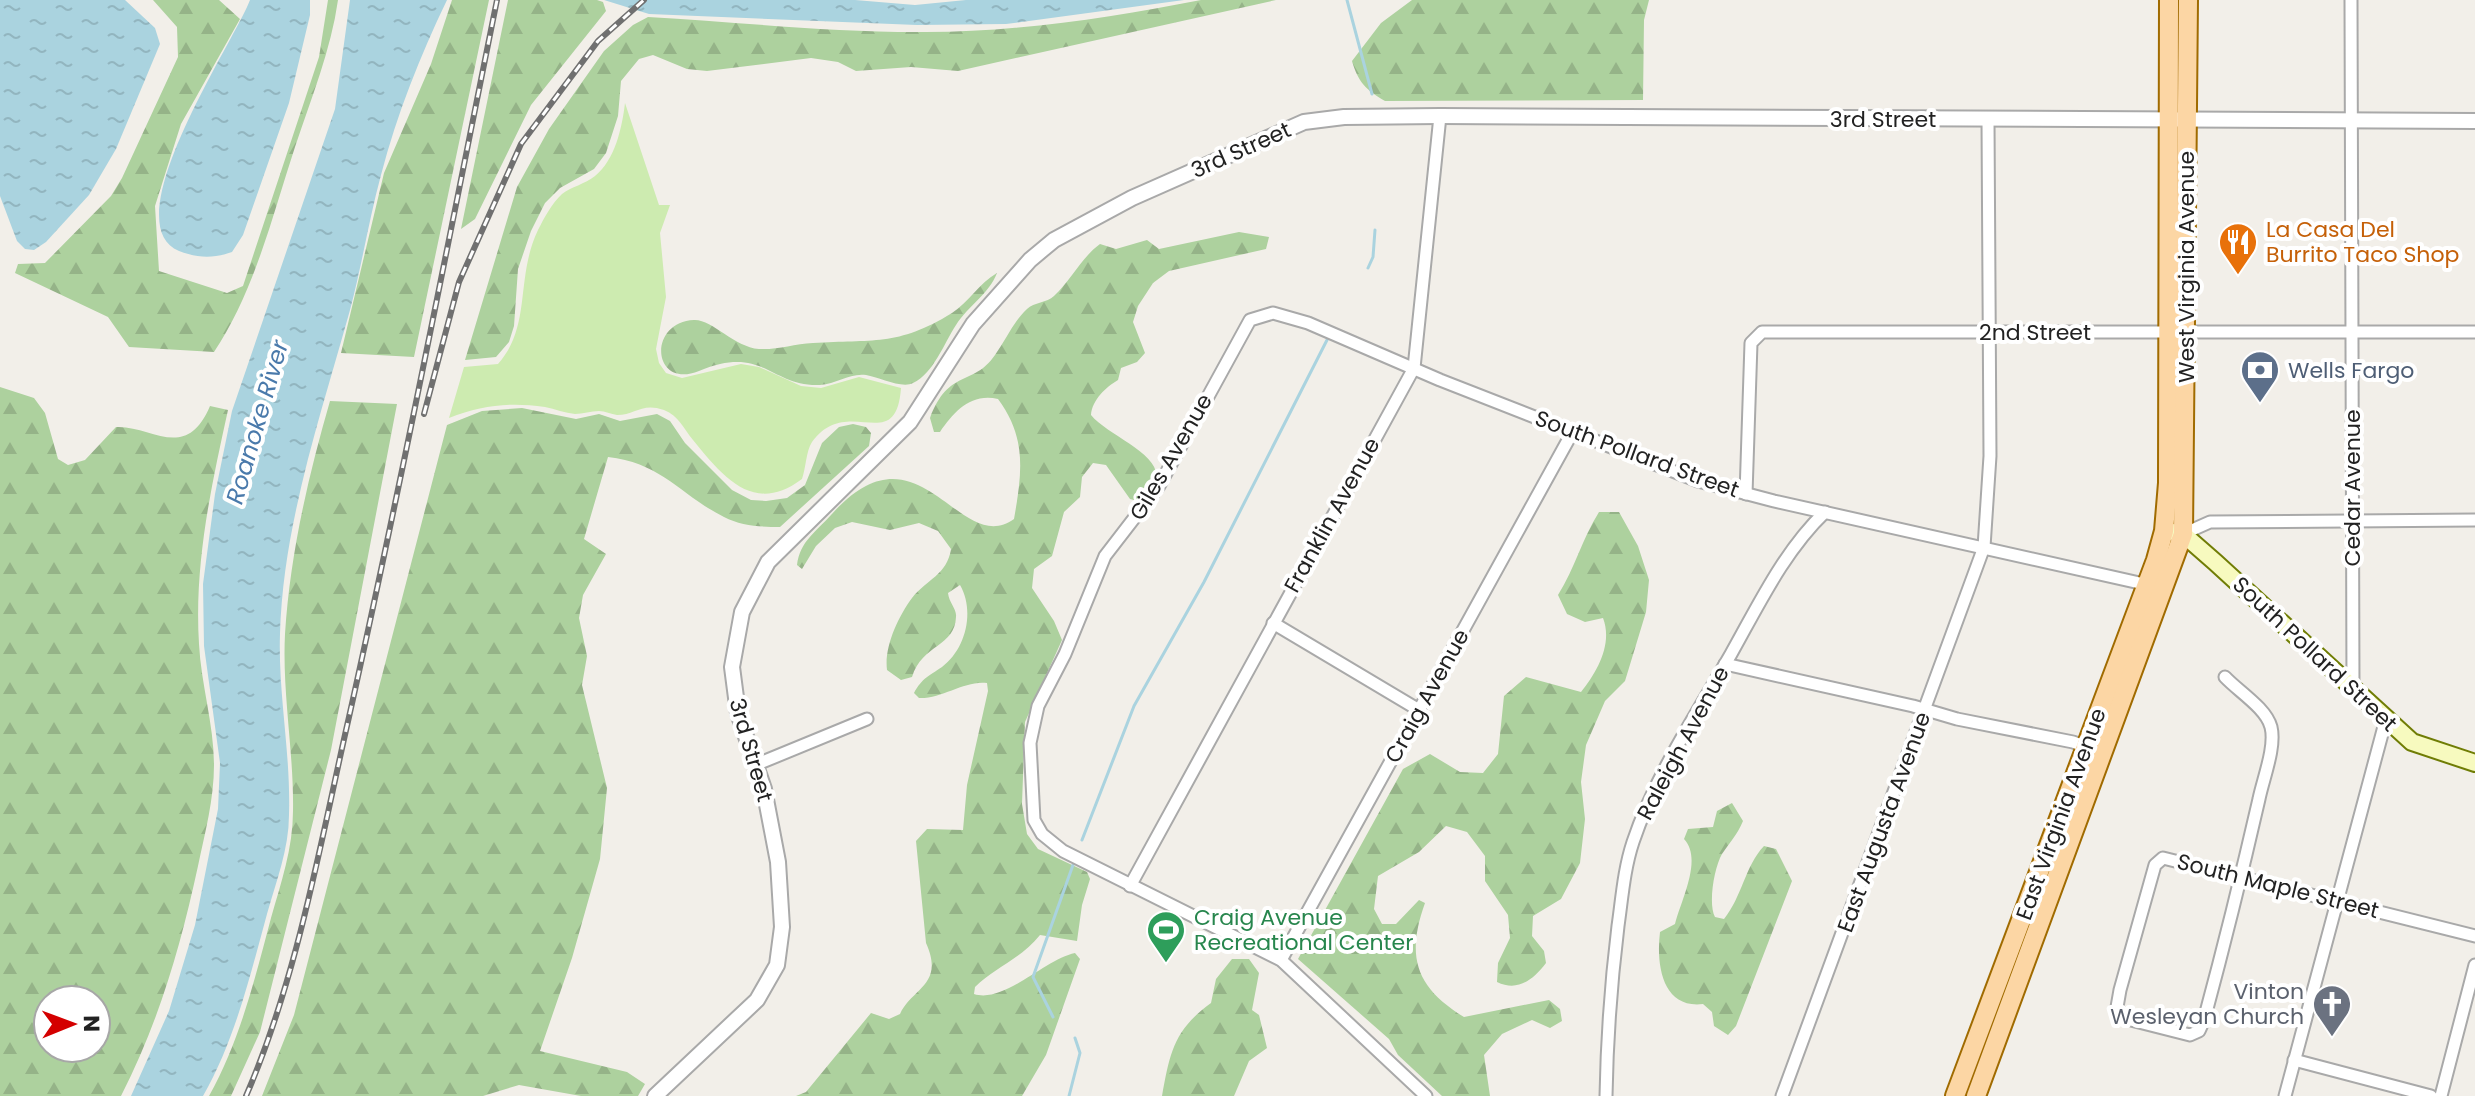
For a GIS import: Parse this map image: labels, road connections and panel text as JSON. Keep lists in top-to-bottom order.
{
  "streets": {
    "main road": ["West Virginia Avenue", "South Pollard Street", "East Virginia Avenue"],
    "street": [
      "3rd Street",
      "2nd Street",
      "Giles Avenue",
      "Cedar Avenue",
      "Franklin Avenue",
      "Craig Avenue",
      "Raleigh Avenue",
      "East Augusta Avenue",
      "South Maple Street"
    ]
  },
  "crossings": [
    ["3rd Street", "West Virginia Avenue"],
    ["3rd Street", "Cedar Avenue"],
    ["3rd Street", "Franklin Avenue"],
    ["3rd Street", "East Augusta Avenue"],
    ["West Virginia Avenue", "2nd Street"],
    ["West Virginia Avenue", "South Pollard Street"],
    ["West Virginia Avenue", "East Virginia Avenue"],
    ["2nd Street", "South Pollard Street"],
    ["2nd Street", "Cedar Avenue"],
    ["2nd Street", "East Augusta Avenue"],
    ["South Pollard Street", "Giles Avenue"],
    ["South Pollard Street", "Cedar Avenue"],
    ["South Pollard Street", "Franklin Avenue"],
    ["South Pollard Street", "Craig Avenue"],
    ["South Pollard Street", "Raleigh Avenue"],
    ["South Pollard Street", "East Virginia Avenue"],
    ["South Pollard Street", "East Augusta Avenue"],
    ["Giles Avenue", "Franklin Avenue"],
    ["Giles Avenue", "Craig Avenue"]
  ],
  "water": ["Roanoke River"],
  "places": {
    "restaurant": ["La Casa Del Burrito Taco Shop"],
    "bank": ["Wells Fargo"],
    "sports": ["Craig Avenue Recreational Center"],
    "church": ["Vinton Wesleyan Church"]
  },
  "north": "right"
}
